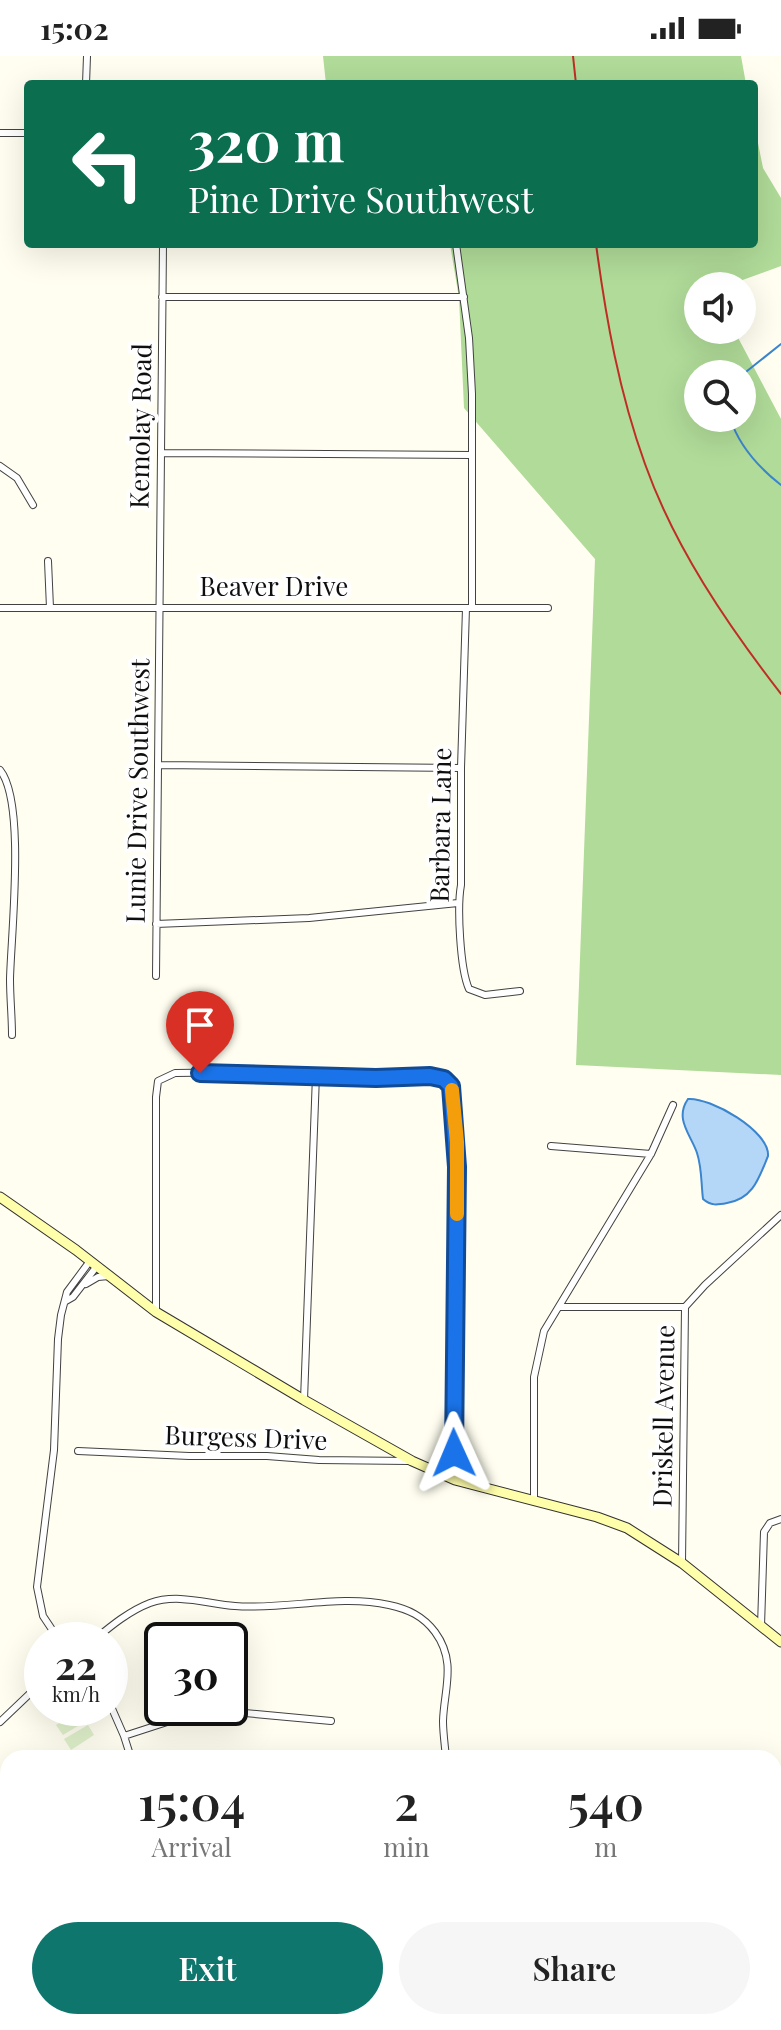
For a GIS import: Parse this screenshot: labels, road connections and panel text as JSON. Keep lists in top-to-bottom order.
{
  "streets": {
    "street": [
      "Kemolay Road",
      "Beaver Drive",
      "Lunie Drive Southwest",
      "Barbara Lane",
      "Driskell Avenue",
      "Burgess Drive"
    ]
  },
  "crossings": [
    ["Kemolay Road", "Beaver Drive"],
    ["Kemolay Road", "Lunie Drive Southwest"],
    ["Beaver Drive", "Lunie Drive Southwest"],
    ["Beaver Drive", "Barbara Lane"]
  ],
  "page": {
    "status": "15:02",
    "turn": ["320 m", "Pine Drive Southwest"],
    "speed": "22 km/h",
    "limit": "30",
    "eta": [
      "15:04",
      "Arrival",
      "2",
      "min",
      "540",
      "m"
    ],
    "buttons": ["Exit", "Share"]
  }
}
